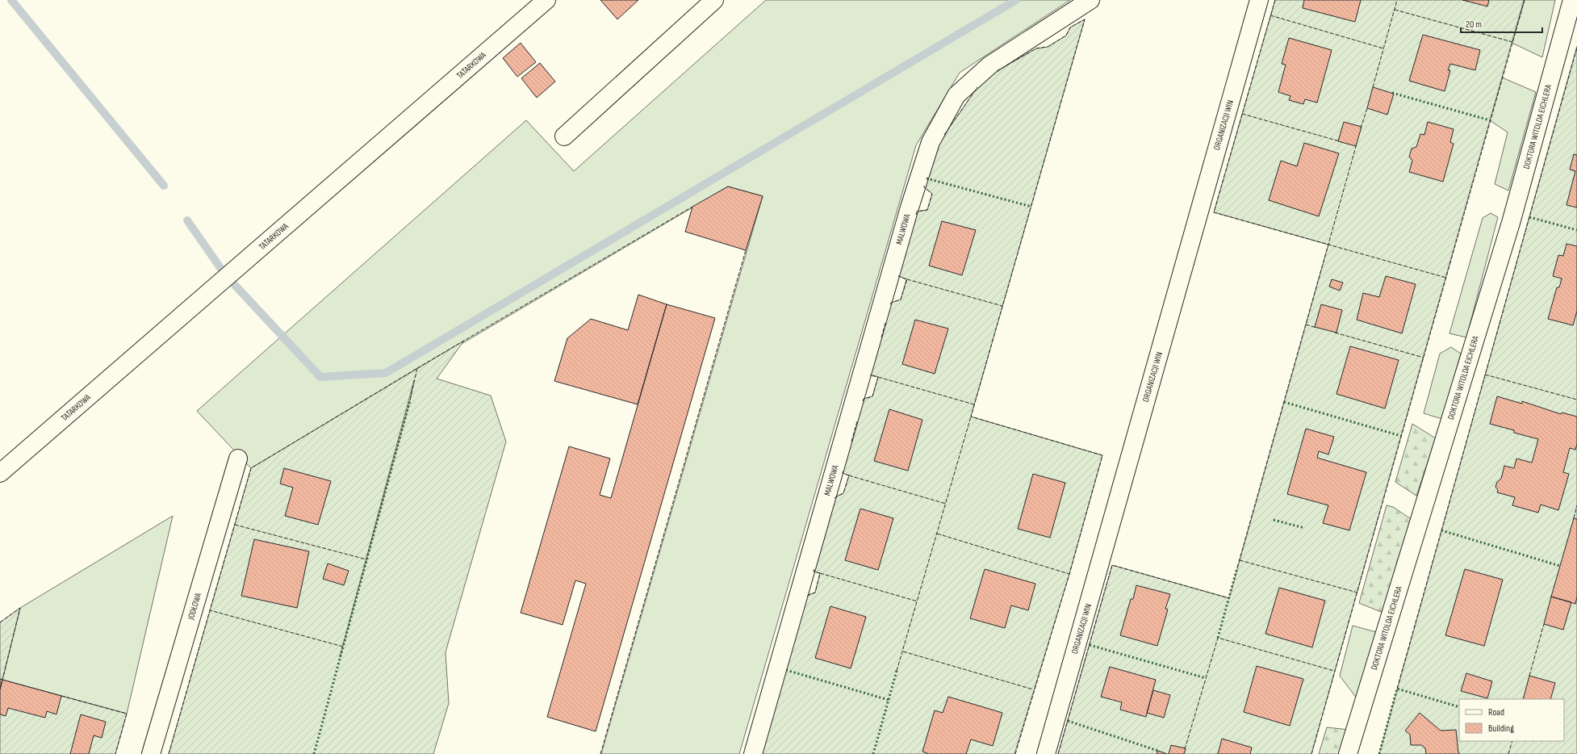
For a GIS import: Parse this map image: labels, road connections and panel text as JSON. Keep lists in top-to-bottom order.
{
  "streets": {
    "street": [
      "TATARKOWA",
      "ORGANIZACJI WIN",
      "DOKTORA WITOLDA EICHLERA",
      "MALWOWA",
      "JODŁOWA"
    ]
  },
  "legend": ["Road", "Building"],
  "scale_bar": "20 m"
}
